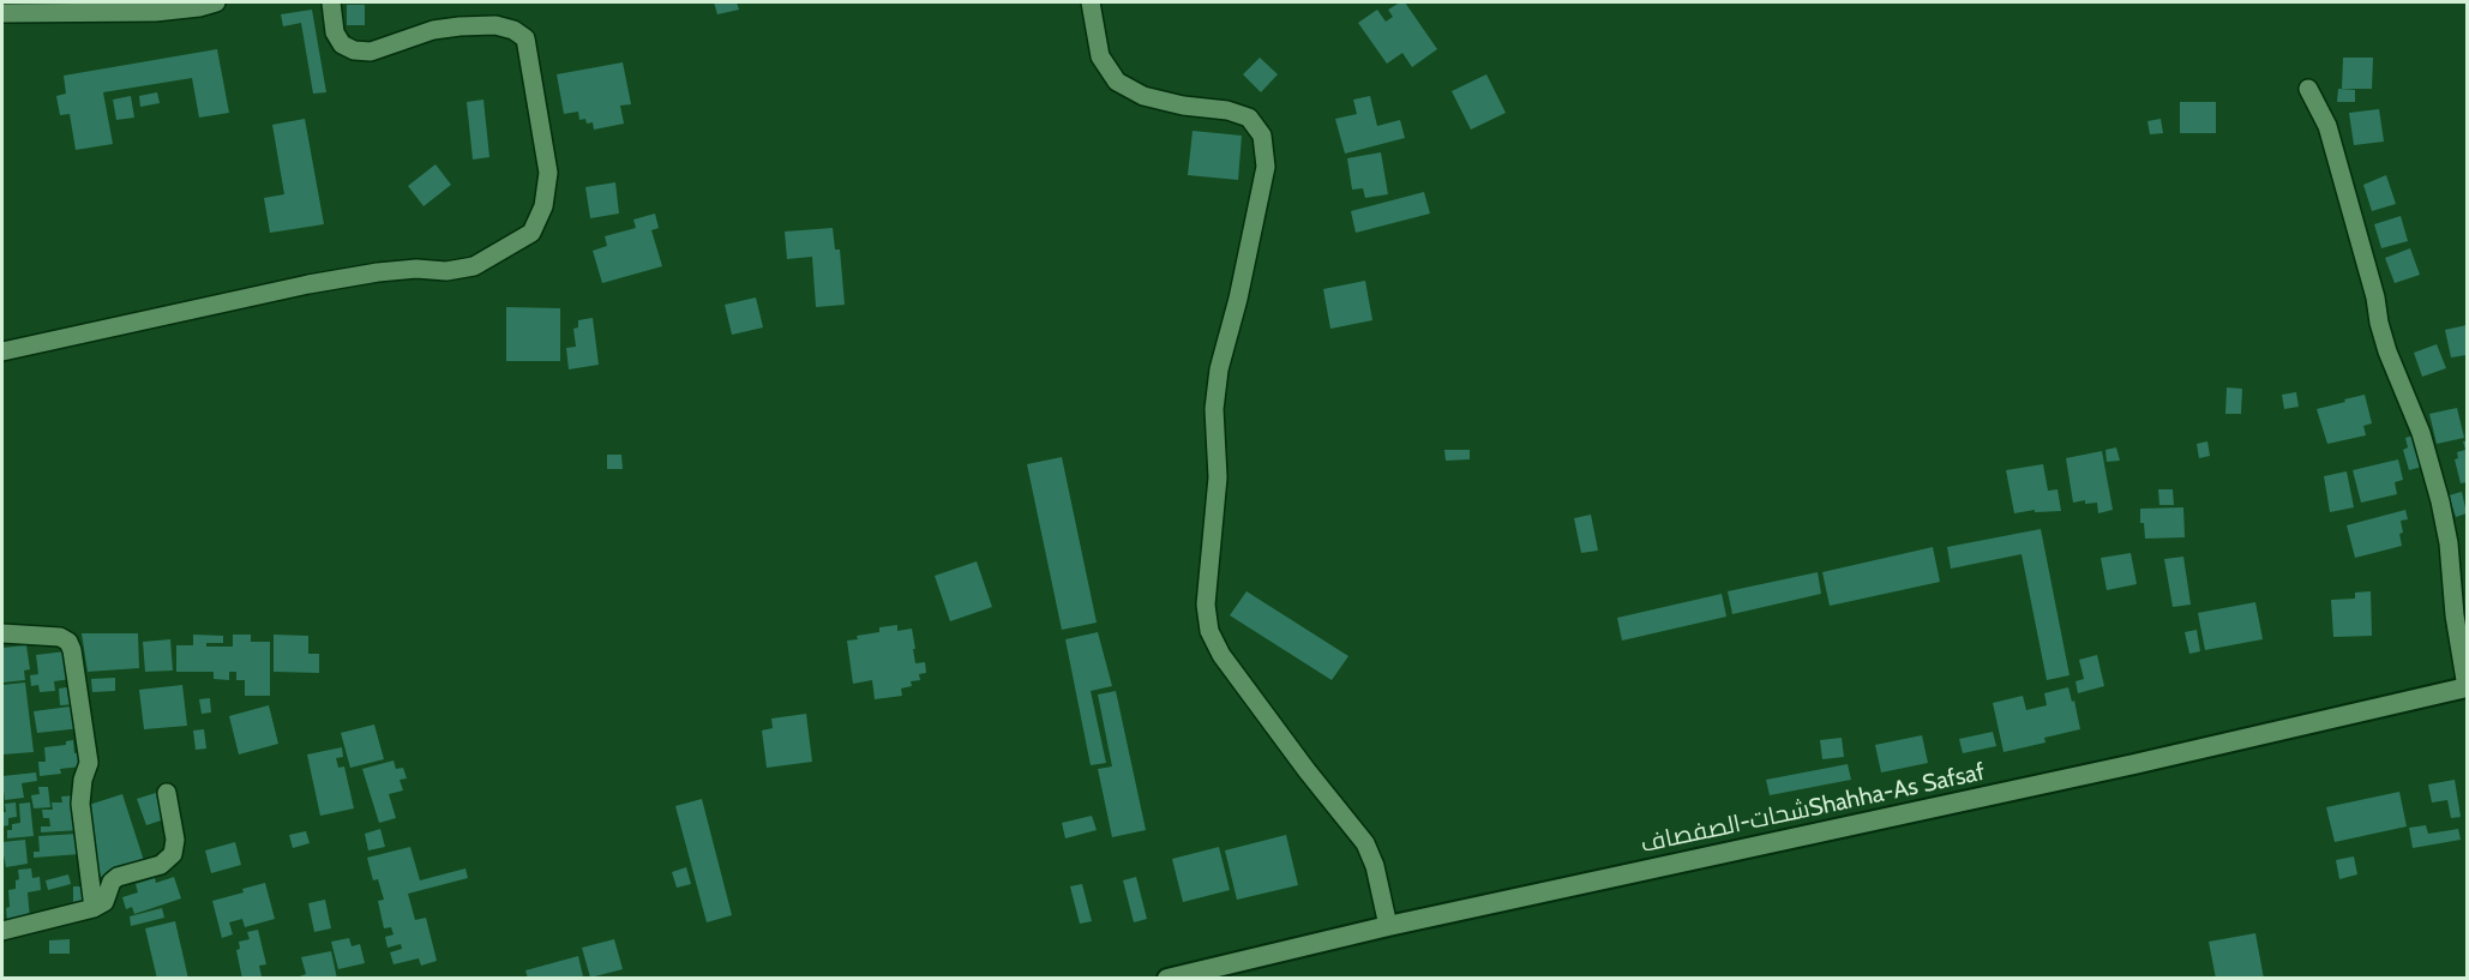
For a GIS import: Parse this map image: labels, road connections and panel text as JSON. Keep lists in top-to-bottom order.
{
  "streets": {
    "main road": ["شحات-الصفصافShahha-As Safsaf"]
  }
}
